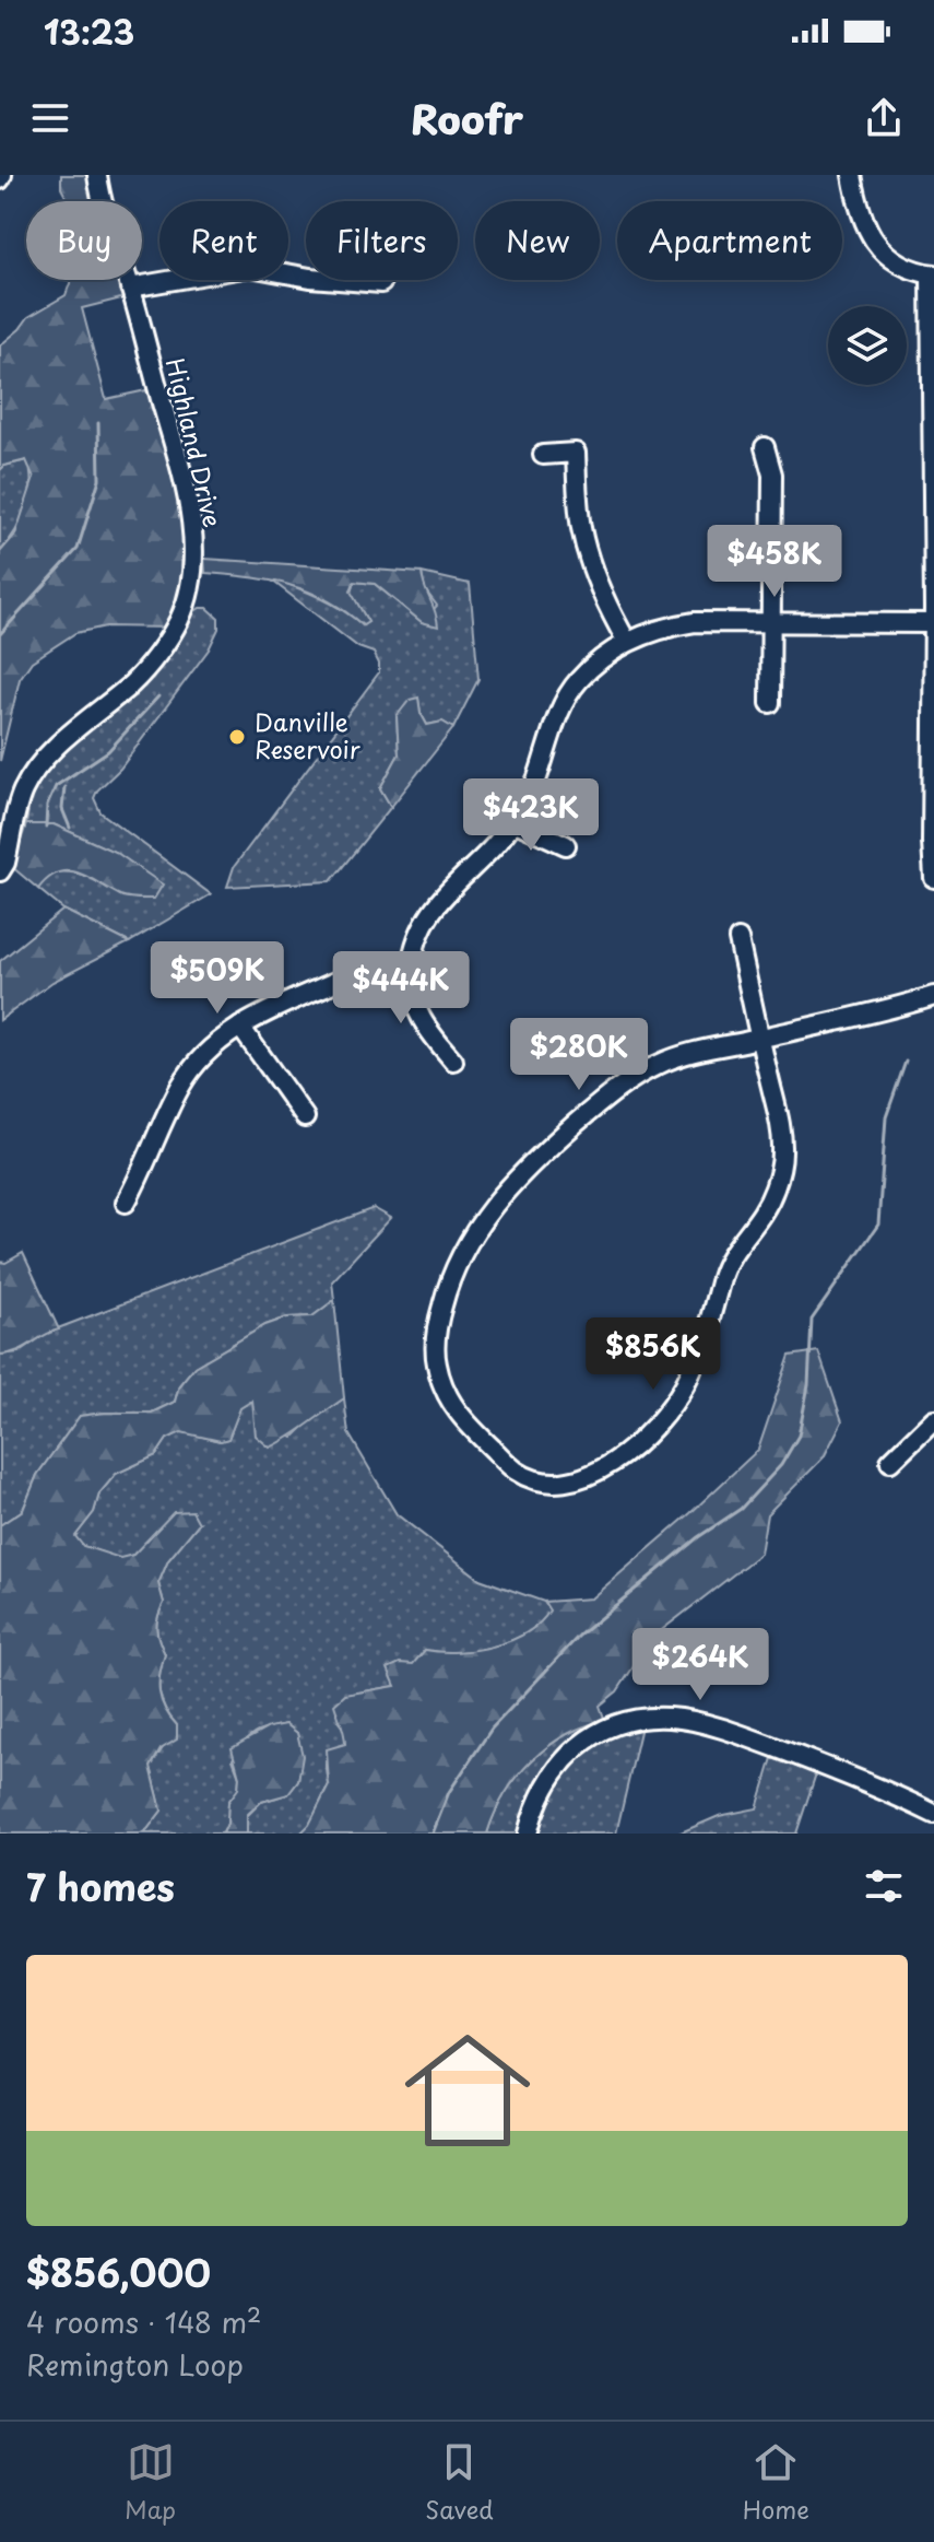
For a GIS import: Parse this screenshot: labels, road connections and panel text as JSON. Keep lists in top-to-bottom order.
{
  "streets": {
    "street": ["Highland Drive"]
  },
  "places": ["Danville Reservoir"],
  "page": {
    "status": "13:23",
    "header": "Roofr",
    "chip": [
      "Buy",
      "Rent",
      "Filters",
      "New",
      "Apartment"
    ],
    "price": [
      "$458K",
      "$423K",
      "$509K",
      "$444K",
      "$280K",
      "$856K",
      "$264K"
    ],
    "heading": "7 homes",
    "list": [
      {
        "name": "$856,000",
        "note": "4 rooms · 148 m² · Remington Loop"
      }
    ],
    "tabs": ["Map", "Saved", "Home"]
  }
}
